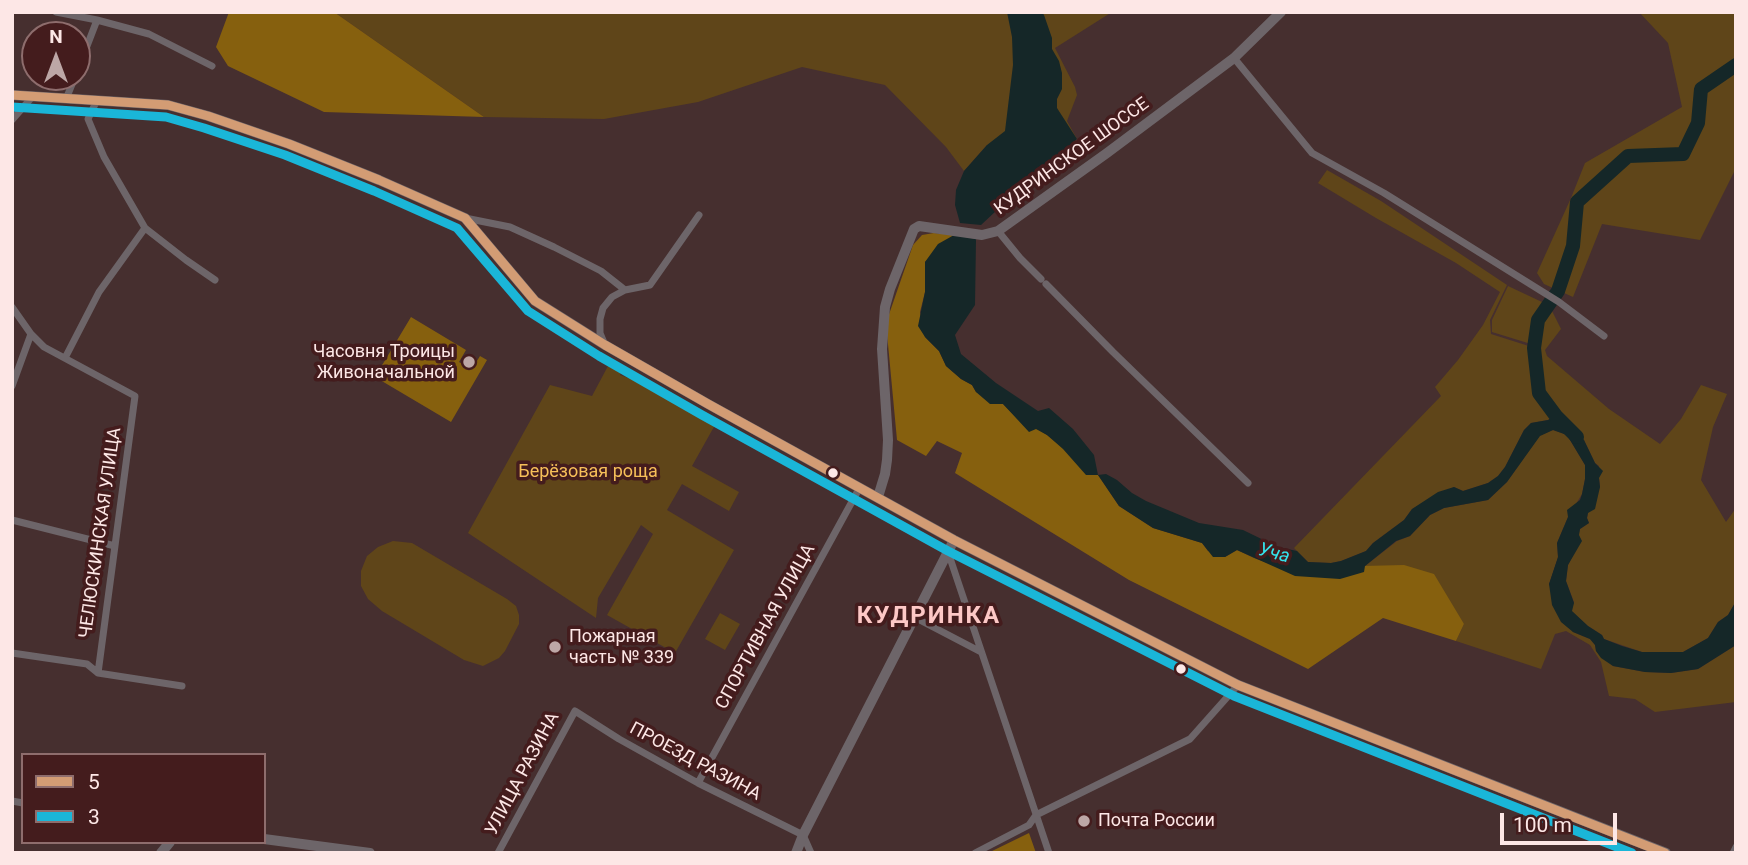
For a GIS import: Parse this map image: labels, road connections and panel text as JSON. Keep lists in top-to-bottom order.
{
  "streets": {
    "street": [
      "КУДРИНСКОЕ ШОССЕ",
      "ЧЕЛЮСКИНСКАЯ УЛИЦА",
      "СПОРТИВНАЯ УЛИЦА",
      "ПРОЕЗД РАЗИНА",
      "УЛИЦА РАЗИНА"
    ]
  },
  "crossings": [
    ["СПОРТИВНАЯ УЛИЦА", "ПРОЕЗД РАЗИНА"],
    ["ПРОЕЗД РАЗИНА", "УЛИЦА РАЗИНА"]
  ],
  "districts": ["КУДРИНКА"],
  "water": ["Уча"],
  "parks": ["Берёзовая роща"],
  "places": ["Часовня Троицы Живоначальной", "Пожарная часть № 339", "Почта России"],
  "lines": ["transit line 5", "transit line 3"],
  "legend": ["5", "3"],
  "scale_bar": "100 m",
  "north": "top"
}
